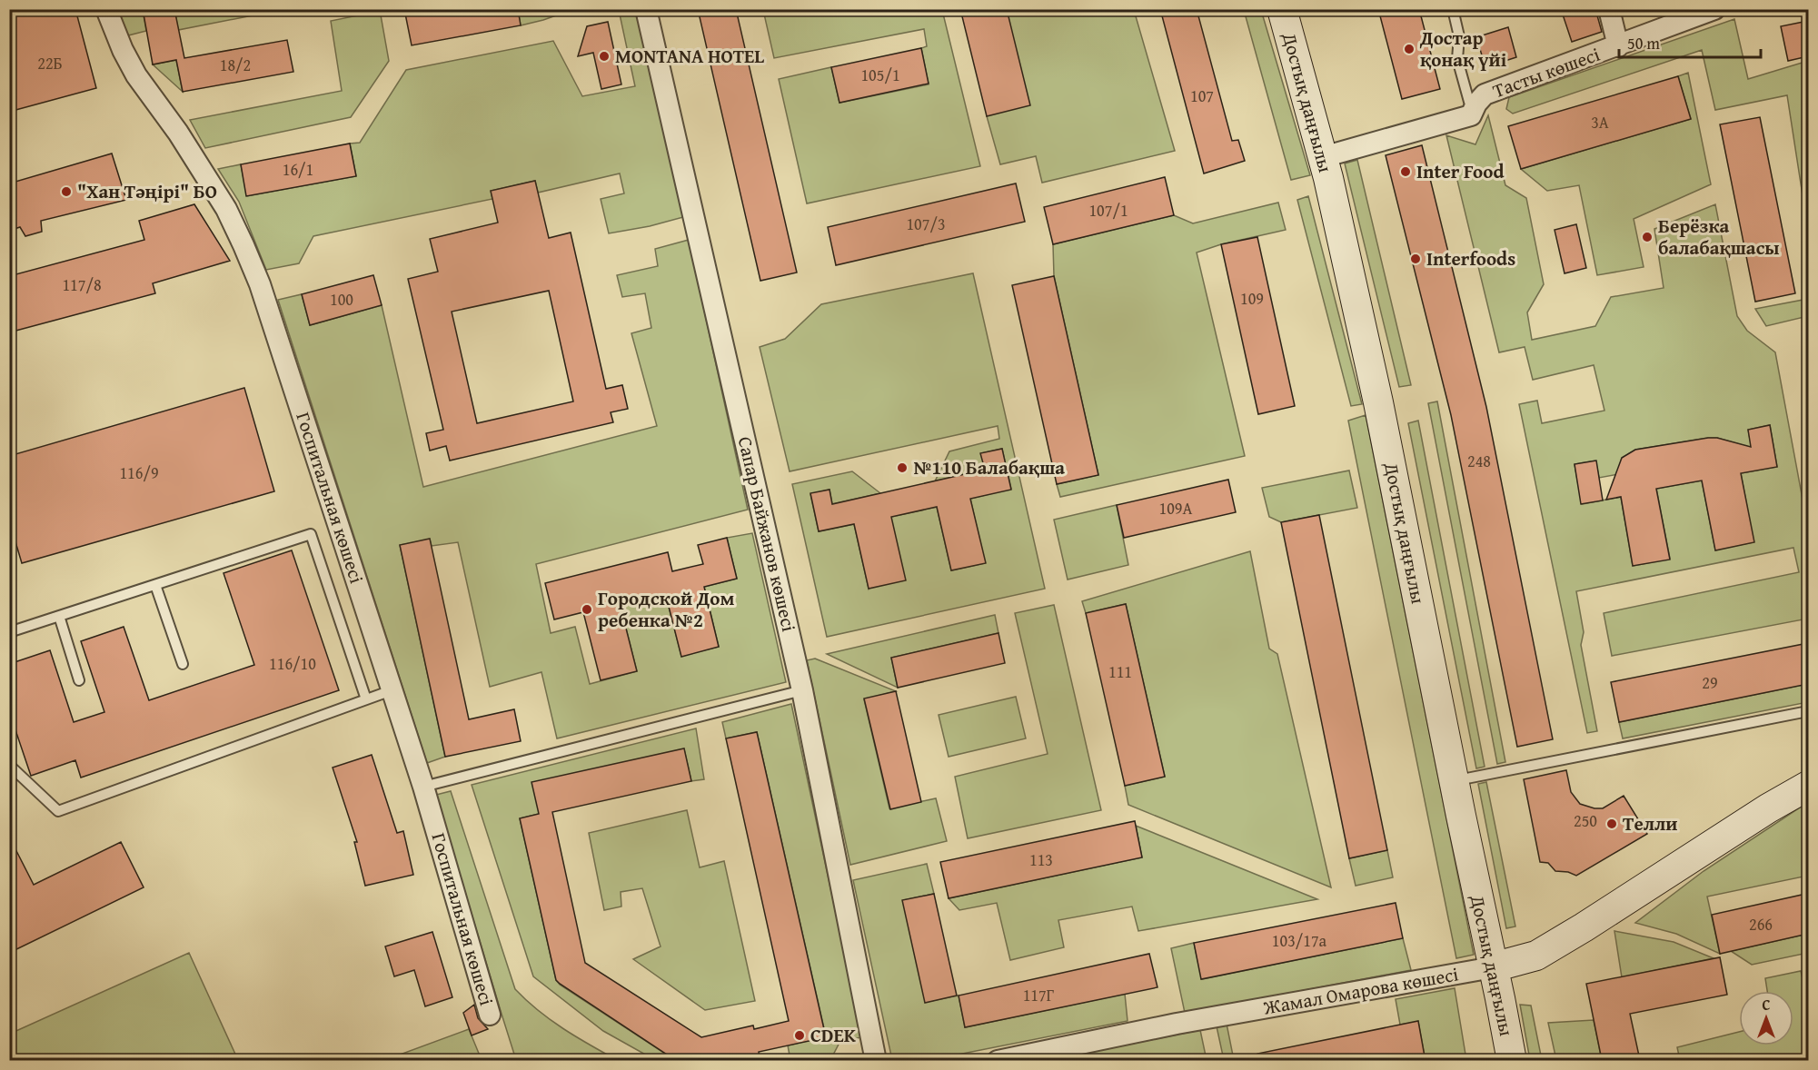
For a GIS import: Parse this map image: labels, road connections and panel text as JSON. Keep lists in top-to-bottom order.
{
  "streets": {
    "main road": ["Достық даңғылы", "Жамал Омарова көшесі"],
    "street": ["Тасты көшесі", "Госпитальная көшесі", "Сапар Байжанов көшесі"]
  },
  "crossings": [
    ["Тасты көшесі", "Достық даңғылы"],
    ["Достық даңғылы", "Жамал Омарова көшесі"]
  ],
  "places": [
    "Достар қонақ үйі",
    "MONTANA HOTEL",
    "Inter Food",
    "\"Хан Тәңірі\" БО",
    "Берёзка балабақшасы",
    "Interfoods",
    "№110 Балабақша",
    "Городской Дом ребенка №2",
    "Телли",
    "CDEK"
  ],
  "house_numbers": [
    "22Б",
    "18/2",
    "105/1",
    "107",
    "3А",
    "16/1",
    "107/1",
    "107/3",
    "117/8",
    "109",
    "100",
    "248",
    "116/9",
    "109А",
    "116/10",
    "111",
    "29",
    "250",
    "113",
    "266",
    "103/17а",
    "117Г"
  ],
  "scale_bar": "50 m",
  "north": "top"
}
